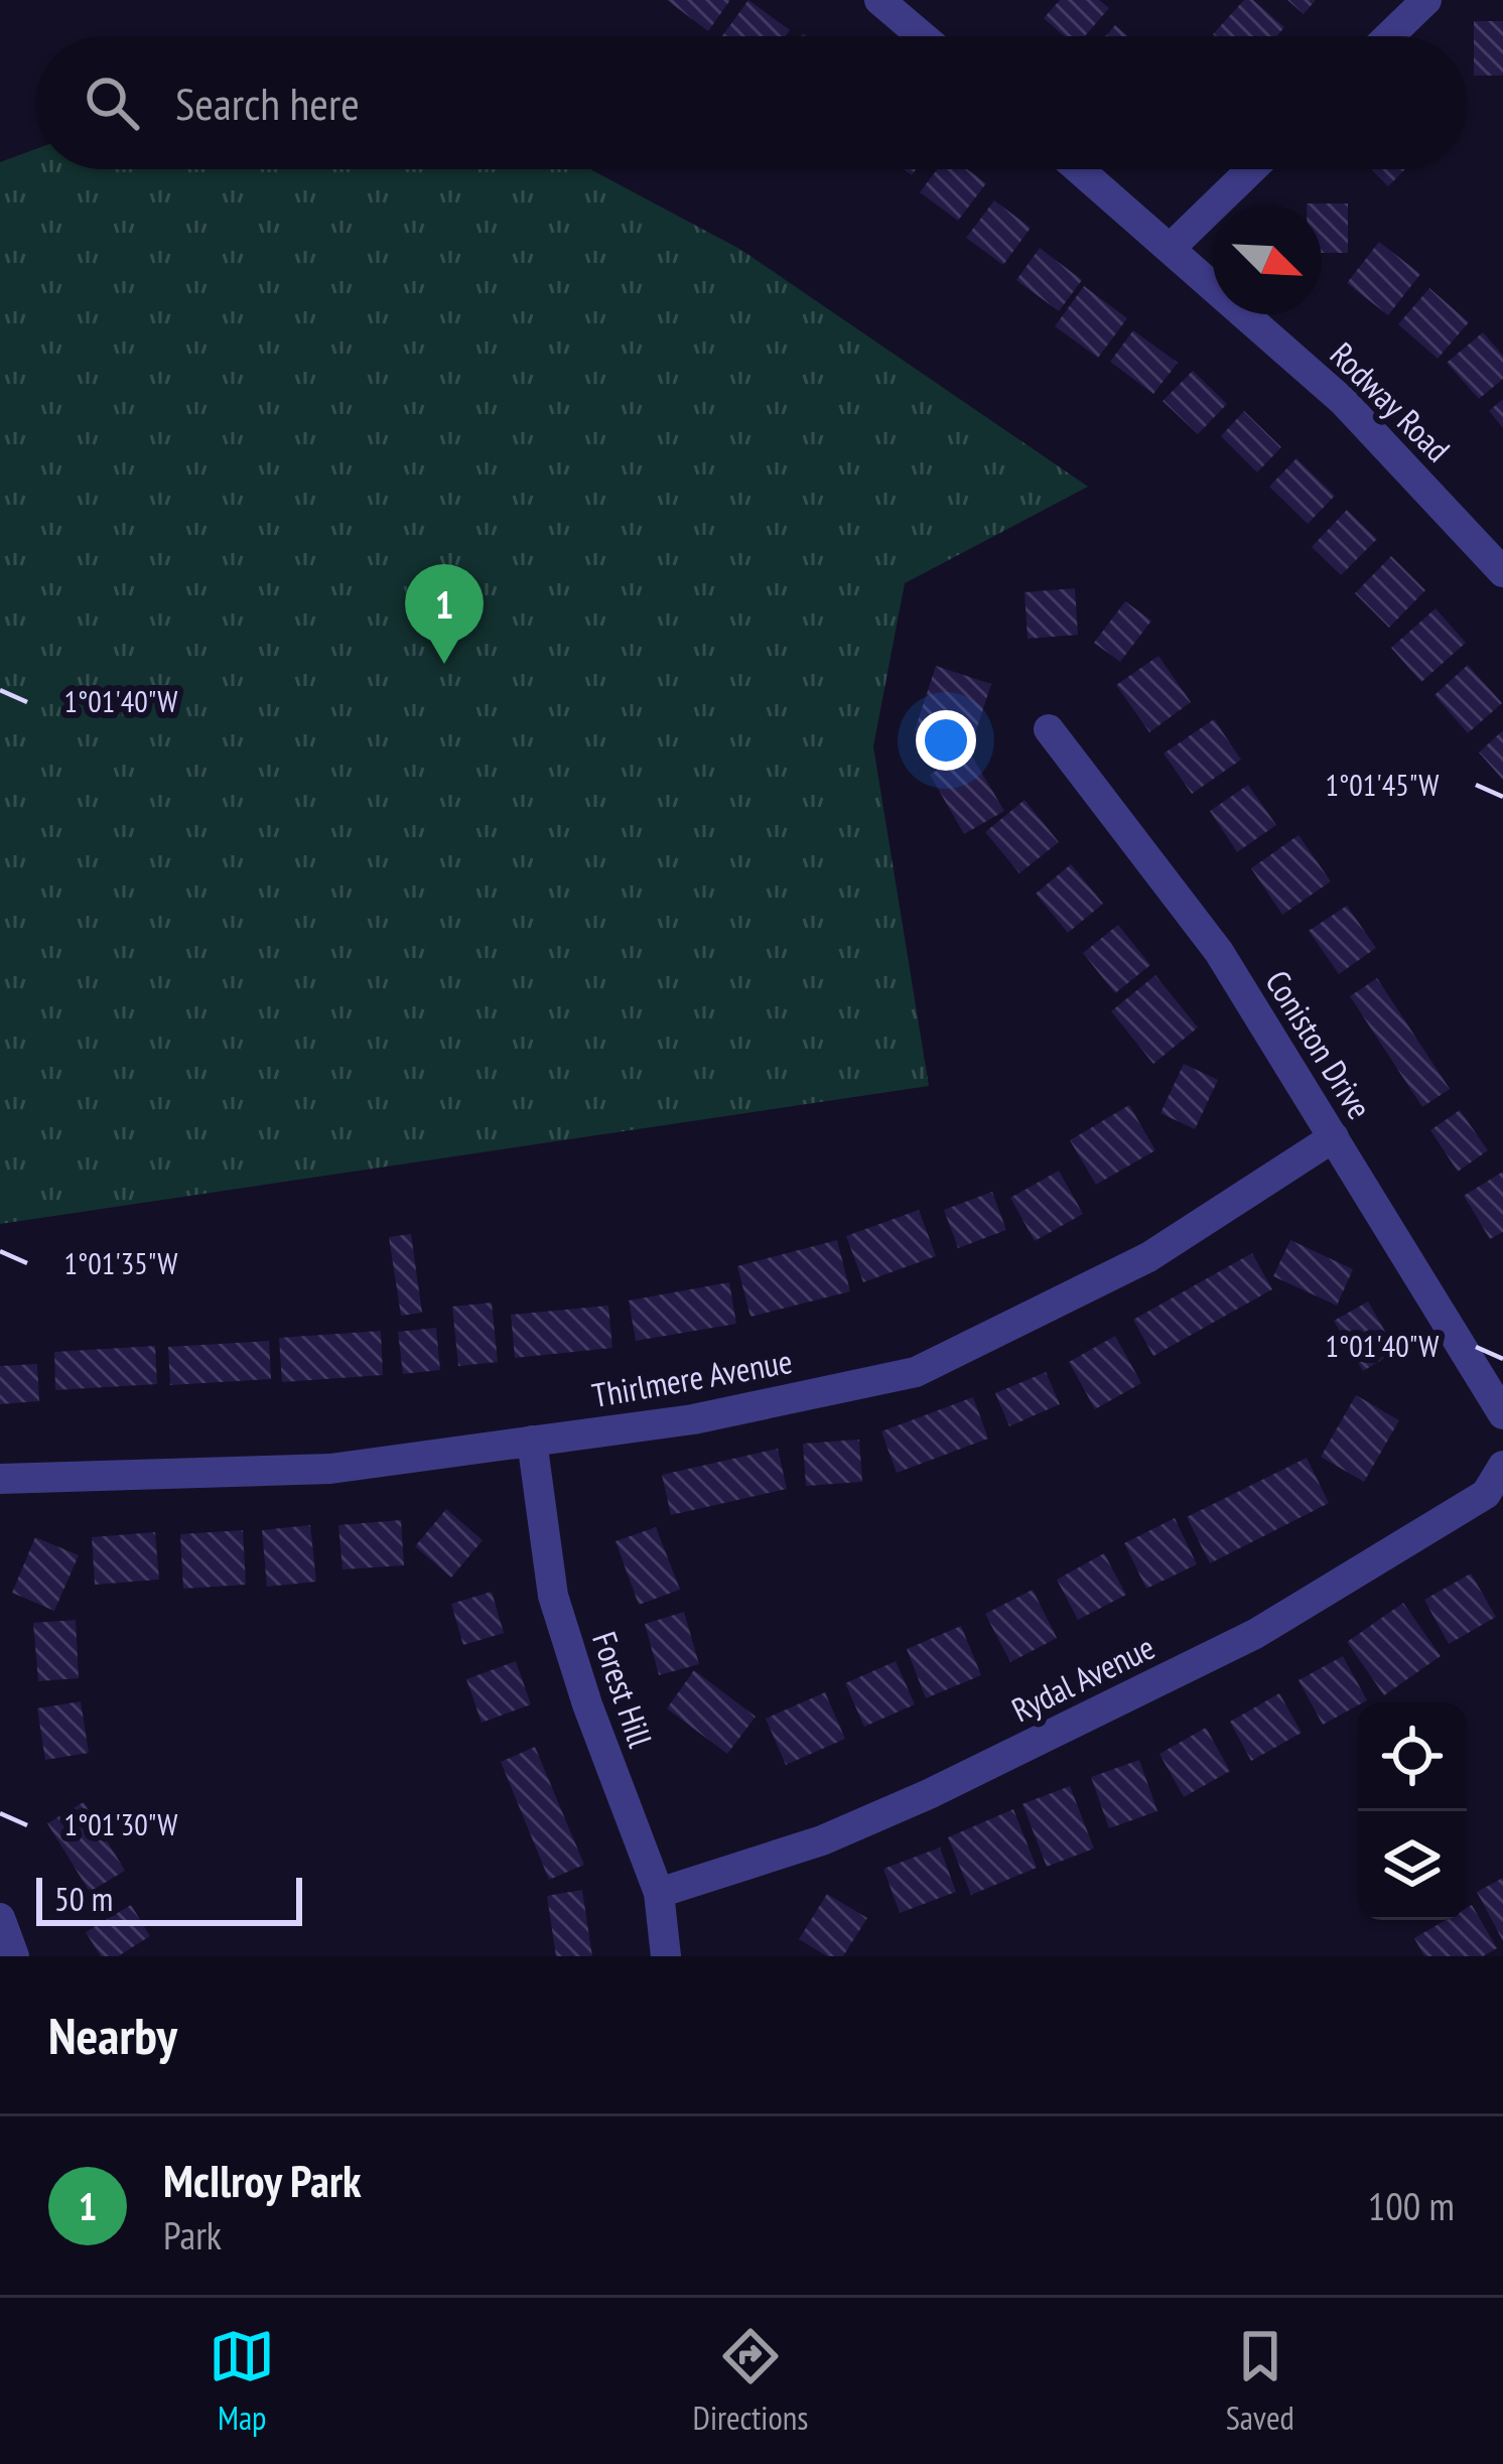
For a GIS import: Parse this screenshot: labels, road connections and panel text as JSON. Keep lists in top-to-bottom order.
{
  "streets": {
    "street": [
      "Rodway Road",
      "Coniston Drive",
      "Thirlmere Avenue",
      "Rydal Avenue",
      "Forest Hill"
    ]
  },
  "crossings": [
    ["Coniston Drive", "Thirlmere Avenue"],
    ["Thirlmere Avenue", "Forest Hill"],
    ["Rydal Avenue", "Forest Hill"]
  ],
  "scale_bar": "50 m",
  "north": "bottom right",
  "page": {
    "search": "Search here",
    "pins": "1",
    "scale": "50 m",
    "heading": "Nearby",
    "list": [
      {
        "mark": "1",
        "name": "McIlroy Park",
        "note": "Park",
        "value": "100 m"
      }
    ],
    "nav": ["Map", "Directions", "Saved"]
  },
  "coordinates": [
    "1°01'40\"W",
    "1°01'45\"W",
    "1°01'35\"W",
    "1°01'30\"W"
  ]
}
